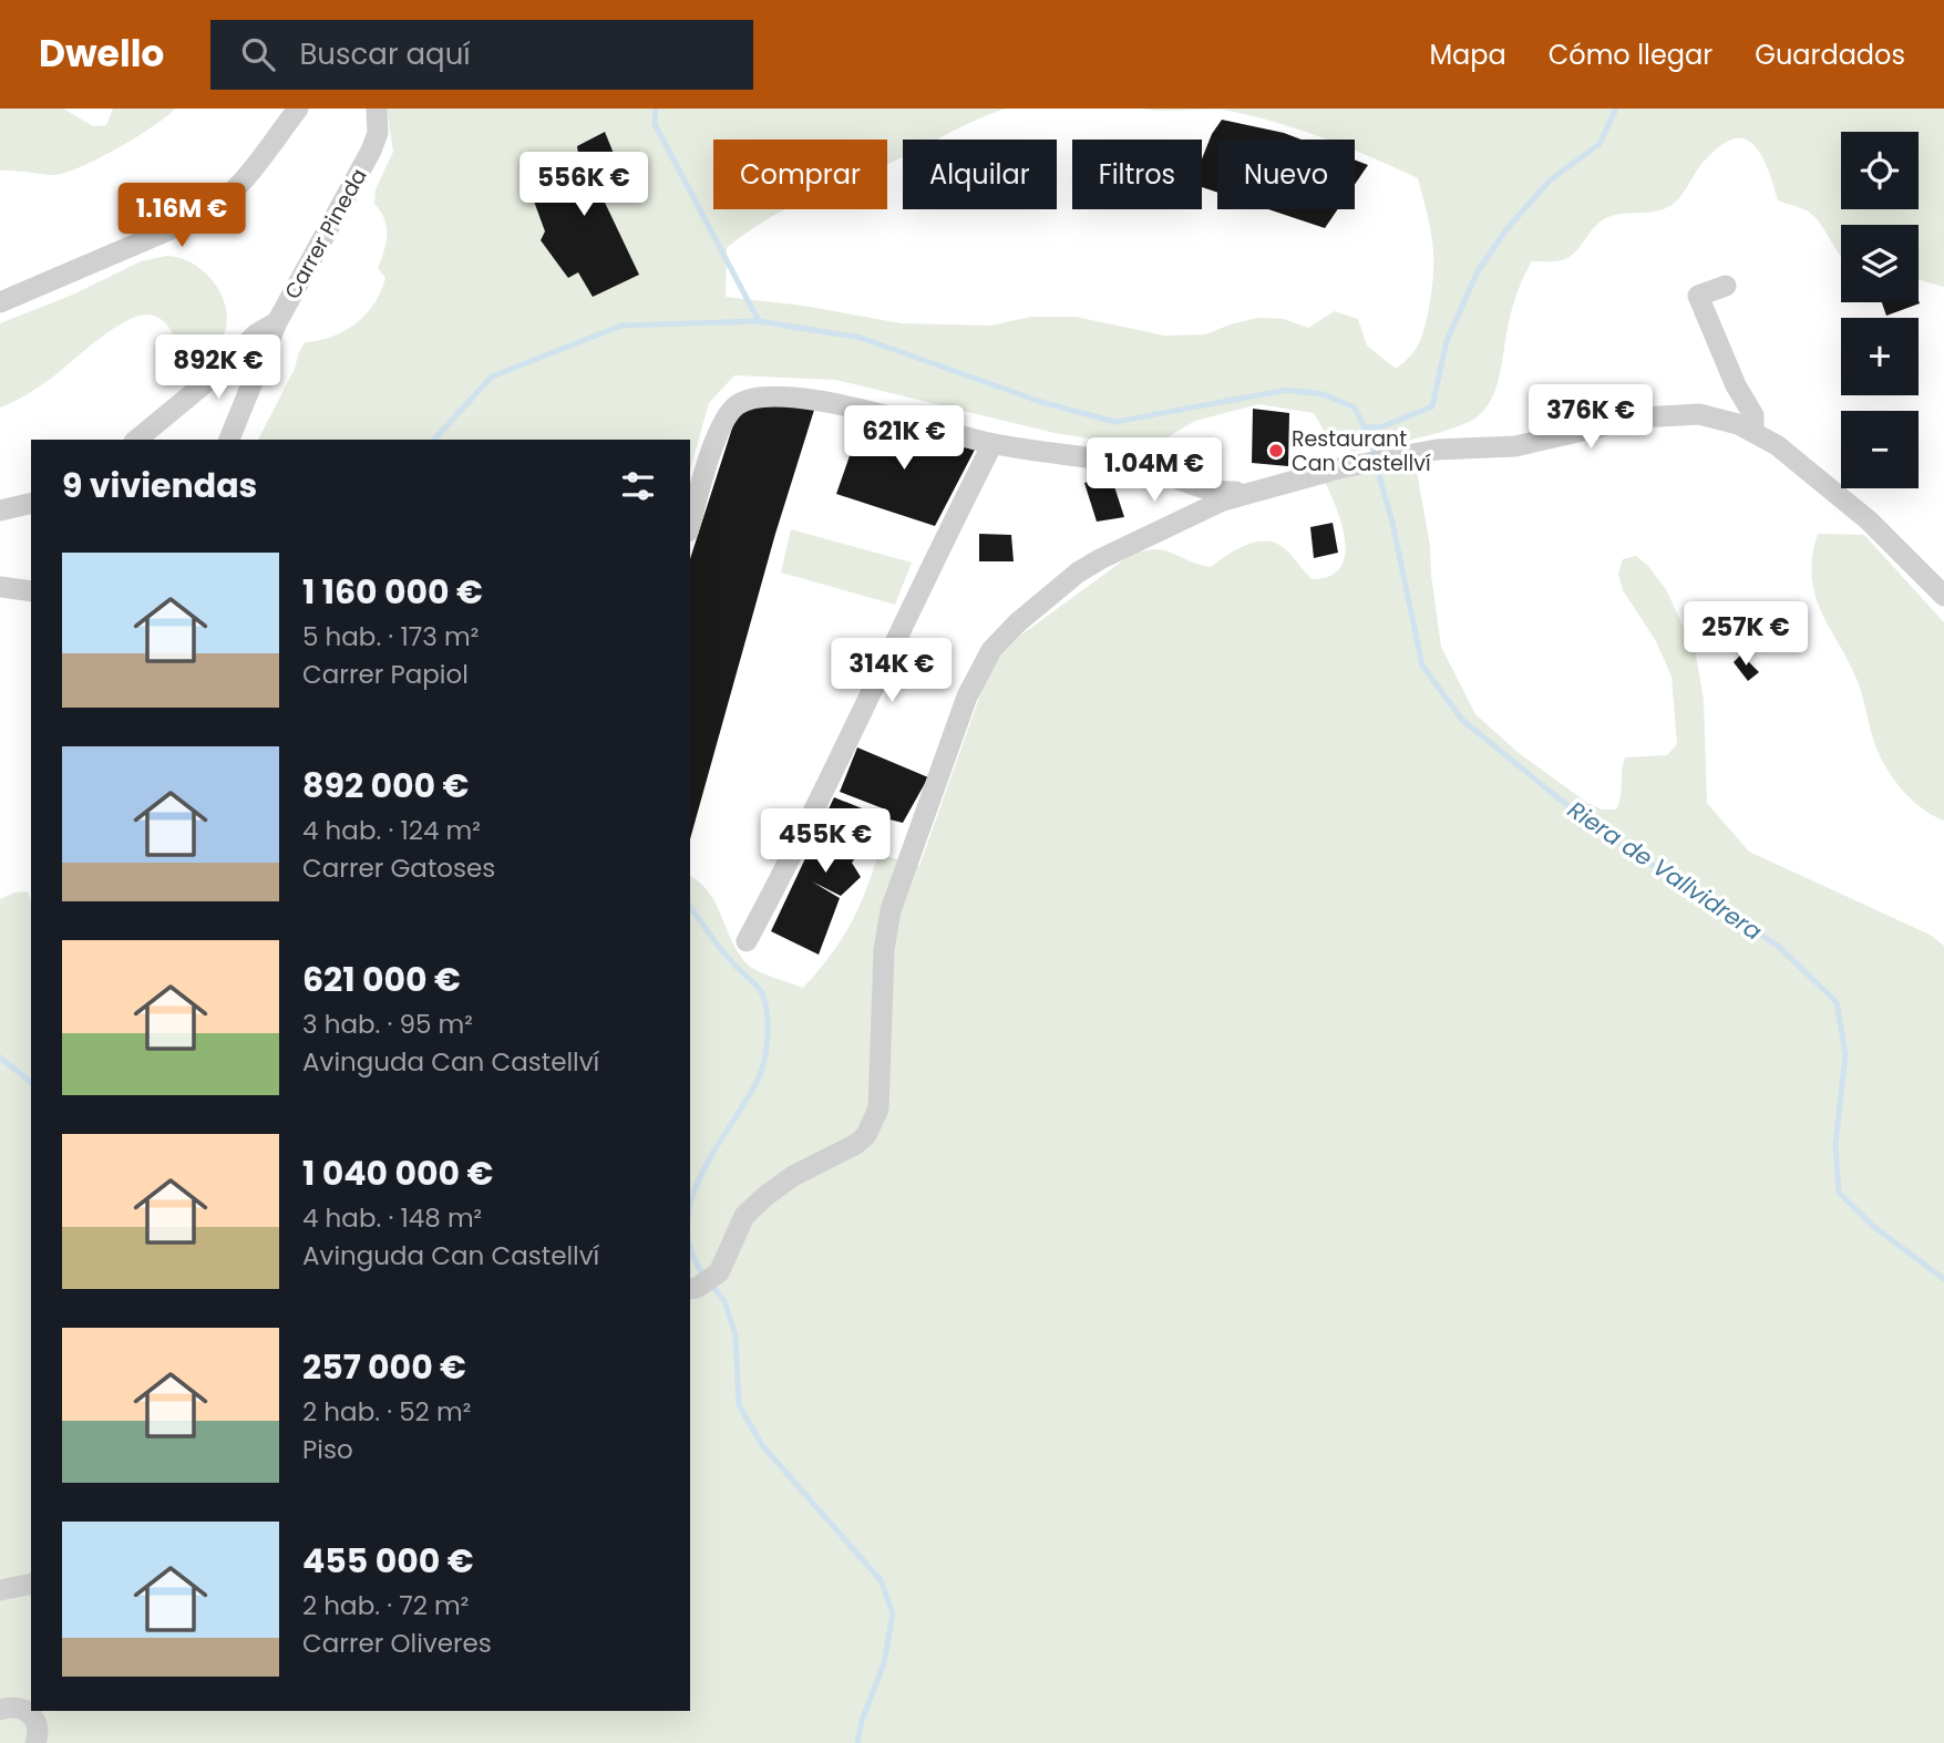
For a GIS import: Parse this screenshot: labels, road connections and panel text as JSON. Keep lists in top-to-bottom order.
{
  "streets": {
    "street": ["Carrer Pineda"]
  },
  "water": ["Riera de Vallvidrera"],
  "places": ["Restaurant Can Castellví"],
  "page": {
    "header": "Dwello",
    "search": "Buscar aquí",
    "nav": ["Mapa", "Cómo llegar", "Guardados"],
    "map_buttons": ["+", "−"],
    "chip": [
      "Comprar",
      "Alquilar",
      "Filtros",
      "Nuevo"
    ],
    "price": [
      "556K €",
      "1.16M €",
      "892K €",
      "376K €",
      "621K €",
      "1.04M €",
      "257K €",
      "314K €",
      "455K €"
    ],
    "heading": "9 viviendas",
    "list": [
      {
        "name": "1 160 000 €",
        "note": "5 hab. · 173 m² · Carrer Papiol"
      },
      {
        "name": "892 000 €",
        "note": "4 hab. · 124 m² · Carrer Gatoses"
      },
      {
        "name": "621 000 €",
        "note": "3 hab. · 95 m² · Avinguda Can Castellví"
      },
      {
        "name": "1 040 000 €",
        "note": "4 hab. · 148 m² · Avinguda Can Castellví"
      },
      {
        "name": "257 000 €",
        "note": "2 hab. · 52 m² · Piso"
      },
      {
        "name": "455 000 €",
        "note": "2 hab. · 72 m² · Carrer Oliveres"
      }
    ]
  }
}
